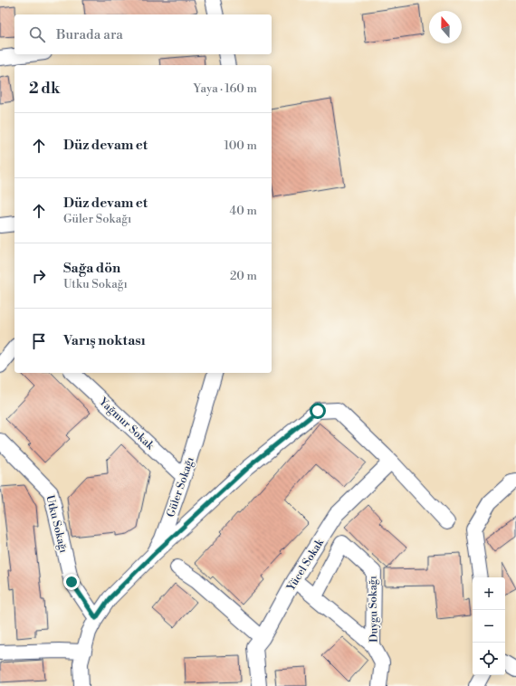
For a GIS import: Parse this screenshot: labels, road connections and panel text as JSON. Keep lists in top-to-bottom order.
{
  "streets": {
    "street": [
      "Yağmur Sokak",
      "Güler Sokağı",
      "Utku Sokağı",
      "Yücel Sokak",
      "Duygu Sokağı"
    ]
  },
  "crossings": [
    ["Yağmur Sokak", "Güler Sokağı"],
    ["Güler Sokağı", "Utku Sokağı"],
    ["Yücel Sokak", "Duygu Sokağı"]
  ],
  "north": "top",
  "page": {
    "search": "Burada ara",
    "heading": ["2 dk", "Yaya · 160 m"],
    "list": [
      ["Düz devam et", "100 m"],
      ["Düz devam et", "Güler Sokağı", "40 m"],
      ["Sağa dön", "Utku Sokağı", "20 m"],
      "Varış noktası"
    ],
    "map_buttons": ["+", "−"]
  }
}
